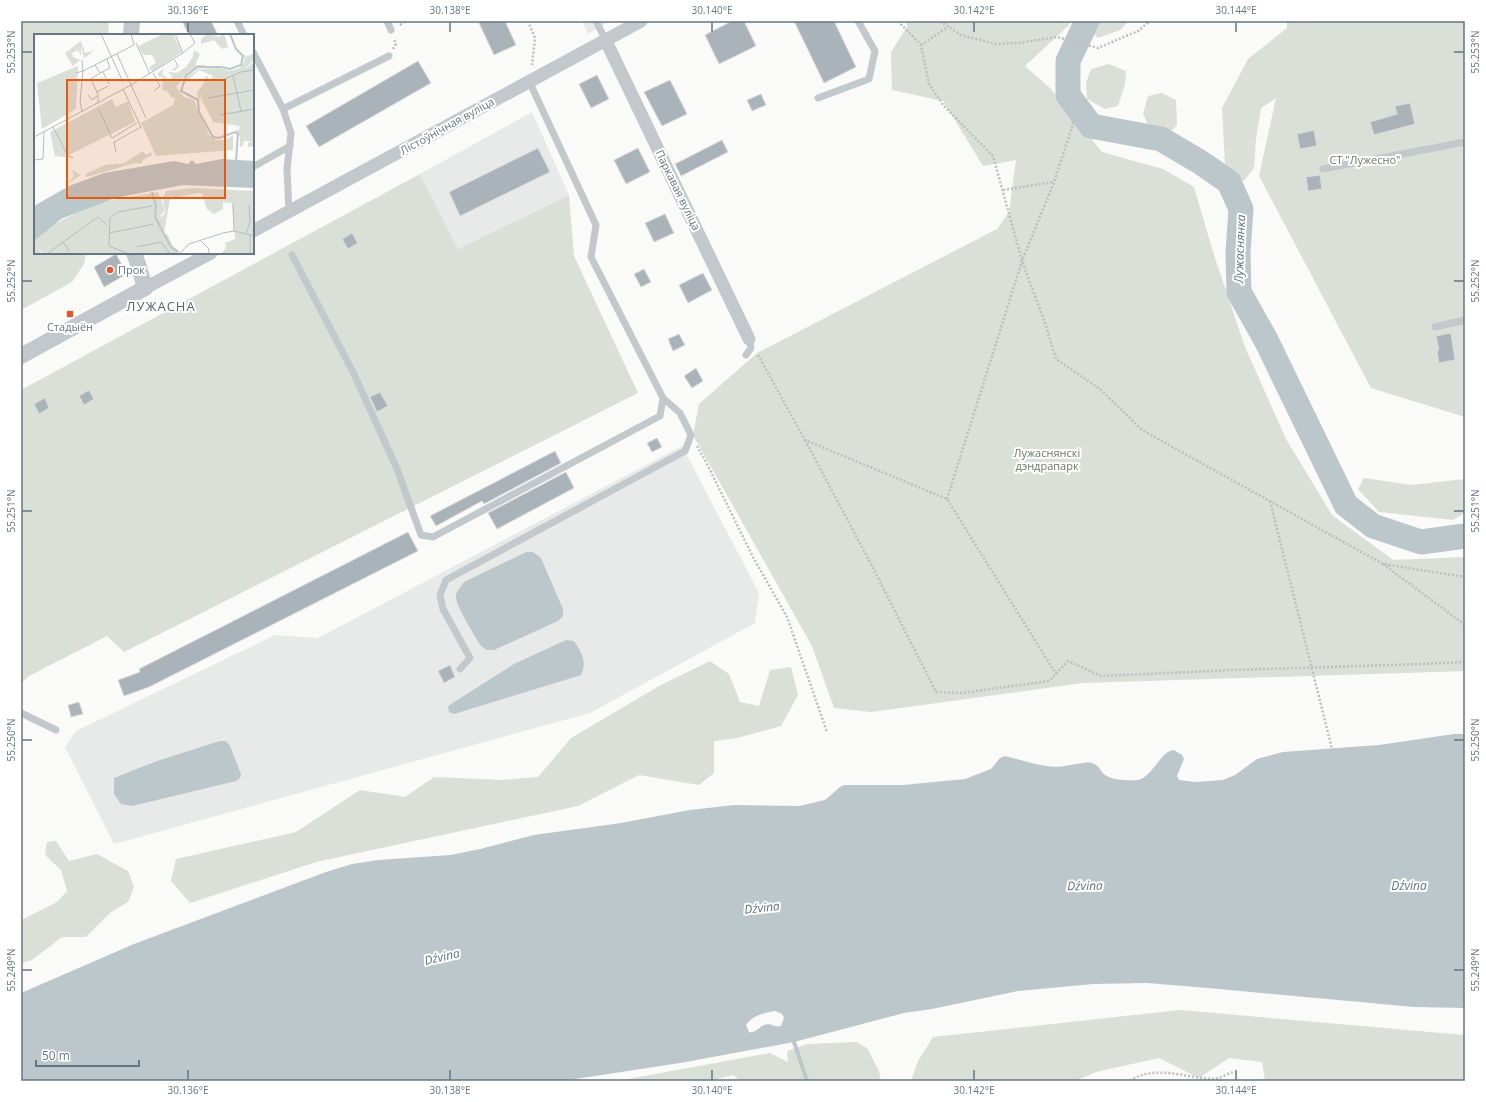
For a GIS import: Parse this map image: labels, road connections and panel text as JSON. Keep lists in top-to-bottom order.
{
  "streets": {
    "street": ["Лістоўнічная вуліца", "Паркавая вуліца"]
  },
  "crossings": [
    ["Лістоўнічная вуліца", "Паркавая вуліца"]
  ],
  "districts": ["ЛУЖАСНА"],
  "water": ["Лужаснянка", "Dźvina"],
  "parks": ["СТ \"Лужесно\"", "Лужаснянскі дэндрапарк"],
  "places": {
    "other": ["Прок"],
    "transit": ["Стадыён"]
  },
  "scale_bar": "50 m",
  "coordinates": [
    "30.136°E",
    "30.138°E",
    "30.140°E",
    "30.142°E",
    "30.144°E",
    "55.253°N",
    "55.252°N",
    "55.251°N",
    "55.250°N",
    "55.249°N"
  ]
}
